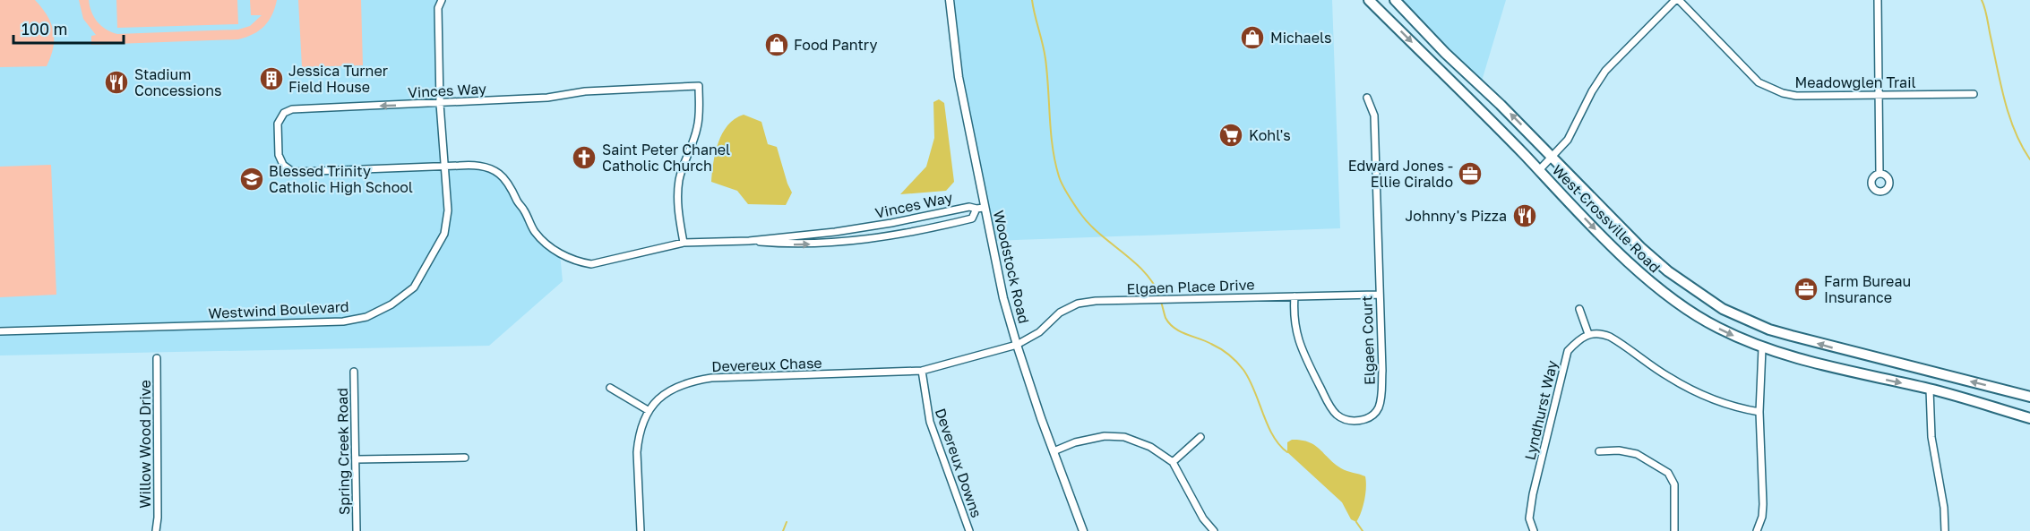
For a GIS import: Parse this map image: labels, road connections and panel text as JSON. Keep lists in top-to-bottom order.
{
  "streets": {
    "main road": ["West Crossville Road"],
    "street": [
      "Meadowglen Trail",
      "Vinces Way",
      "Woodstock Road",
      "Elgaen Place Drive",
      "Westwind Boulevard",
      "Elgaen Court",
      "Devereux Chase",
      "Lyndhurst Way",
      "Willow Wood Drive",
      "Spring Creek Road",
      "Devereux Downs"
    ]
  },
  "crossings": [
    ["Vinces Way", "Woodstock Road"],
    ["Vinces Way", "Westwind Boulevard"],
    ["Woodstock Road", "Elgaen Place Drive"],
    ["Woodstock Road", "Devereux Chase"],
    ["Elgaen Place Drive", "Elgaen Court"],
    ["Elgaen Place Drive", "Devereux Chase"],
    ["Devereux Chase", "Devereux Downs"]
  ],
  "places": {
    "shop": ["Michaels", "Food Pantry"],
    "building": ["Jessica Turner Field House"],
    "restaurant": ["Stadium Concessions", "Johnny's Pizza"],
    "supermarket": ["Kohl's"],
    "church": ["Saint Peter Chanel Catholic Church"],
    "office": ["Edward Jones - Ellie Ciraldo", "Farm Bureau Insurance"],
    "school or university": ["Blessed Trinity Catholic High School"]
  },
  "scale_bar": "100 m"
}
